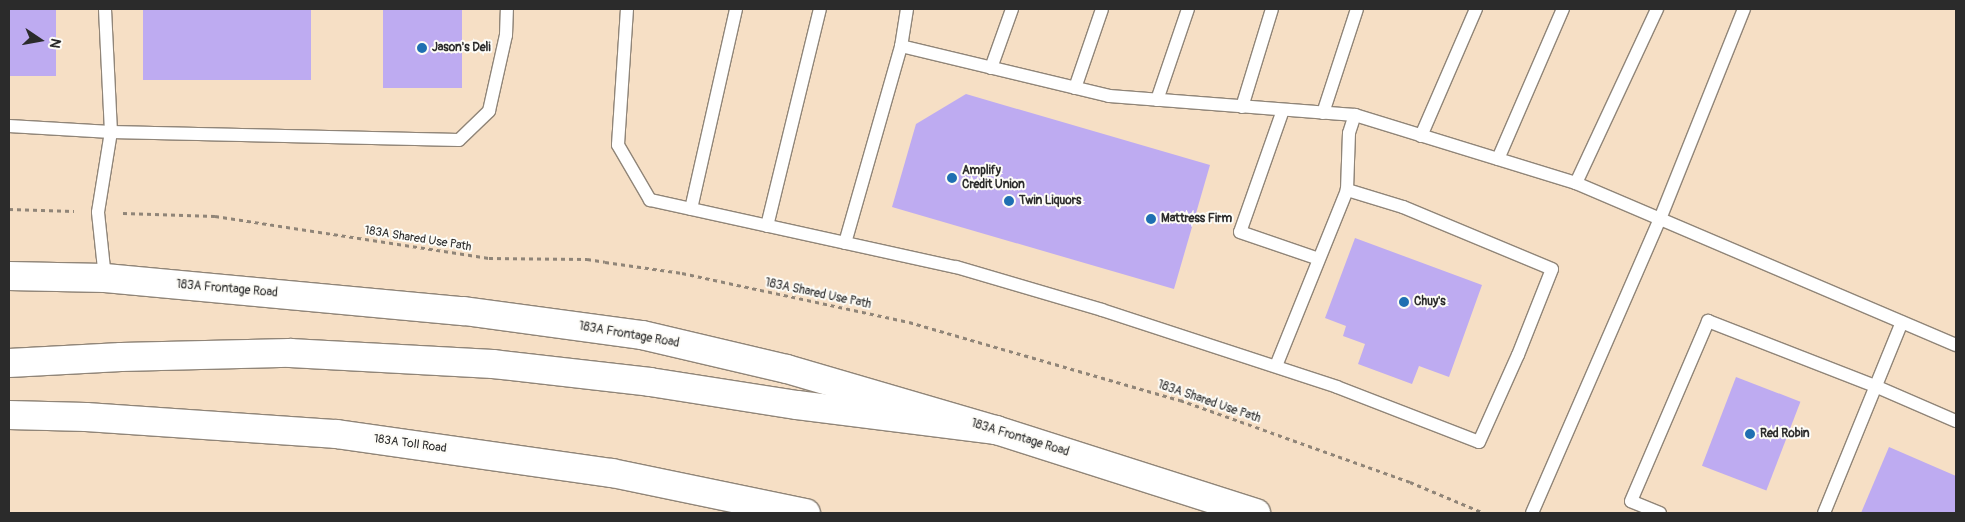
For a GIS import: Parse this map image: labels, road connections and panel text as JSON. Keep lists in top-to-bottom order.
{
  "streets": {
    "main road": ["183A Frontage Road", "183A Toll Road"],
    "path": ["183A Shared Use Path"]
  },
  "places": [
    "Jason's Deli",
    "Amplify Credit Union",
    "Twin Liquors",
    "Mattress Firm",
    "Chuy's",
    "Red Robin"
  ],
  "north": "right"
}
